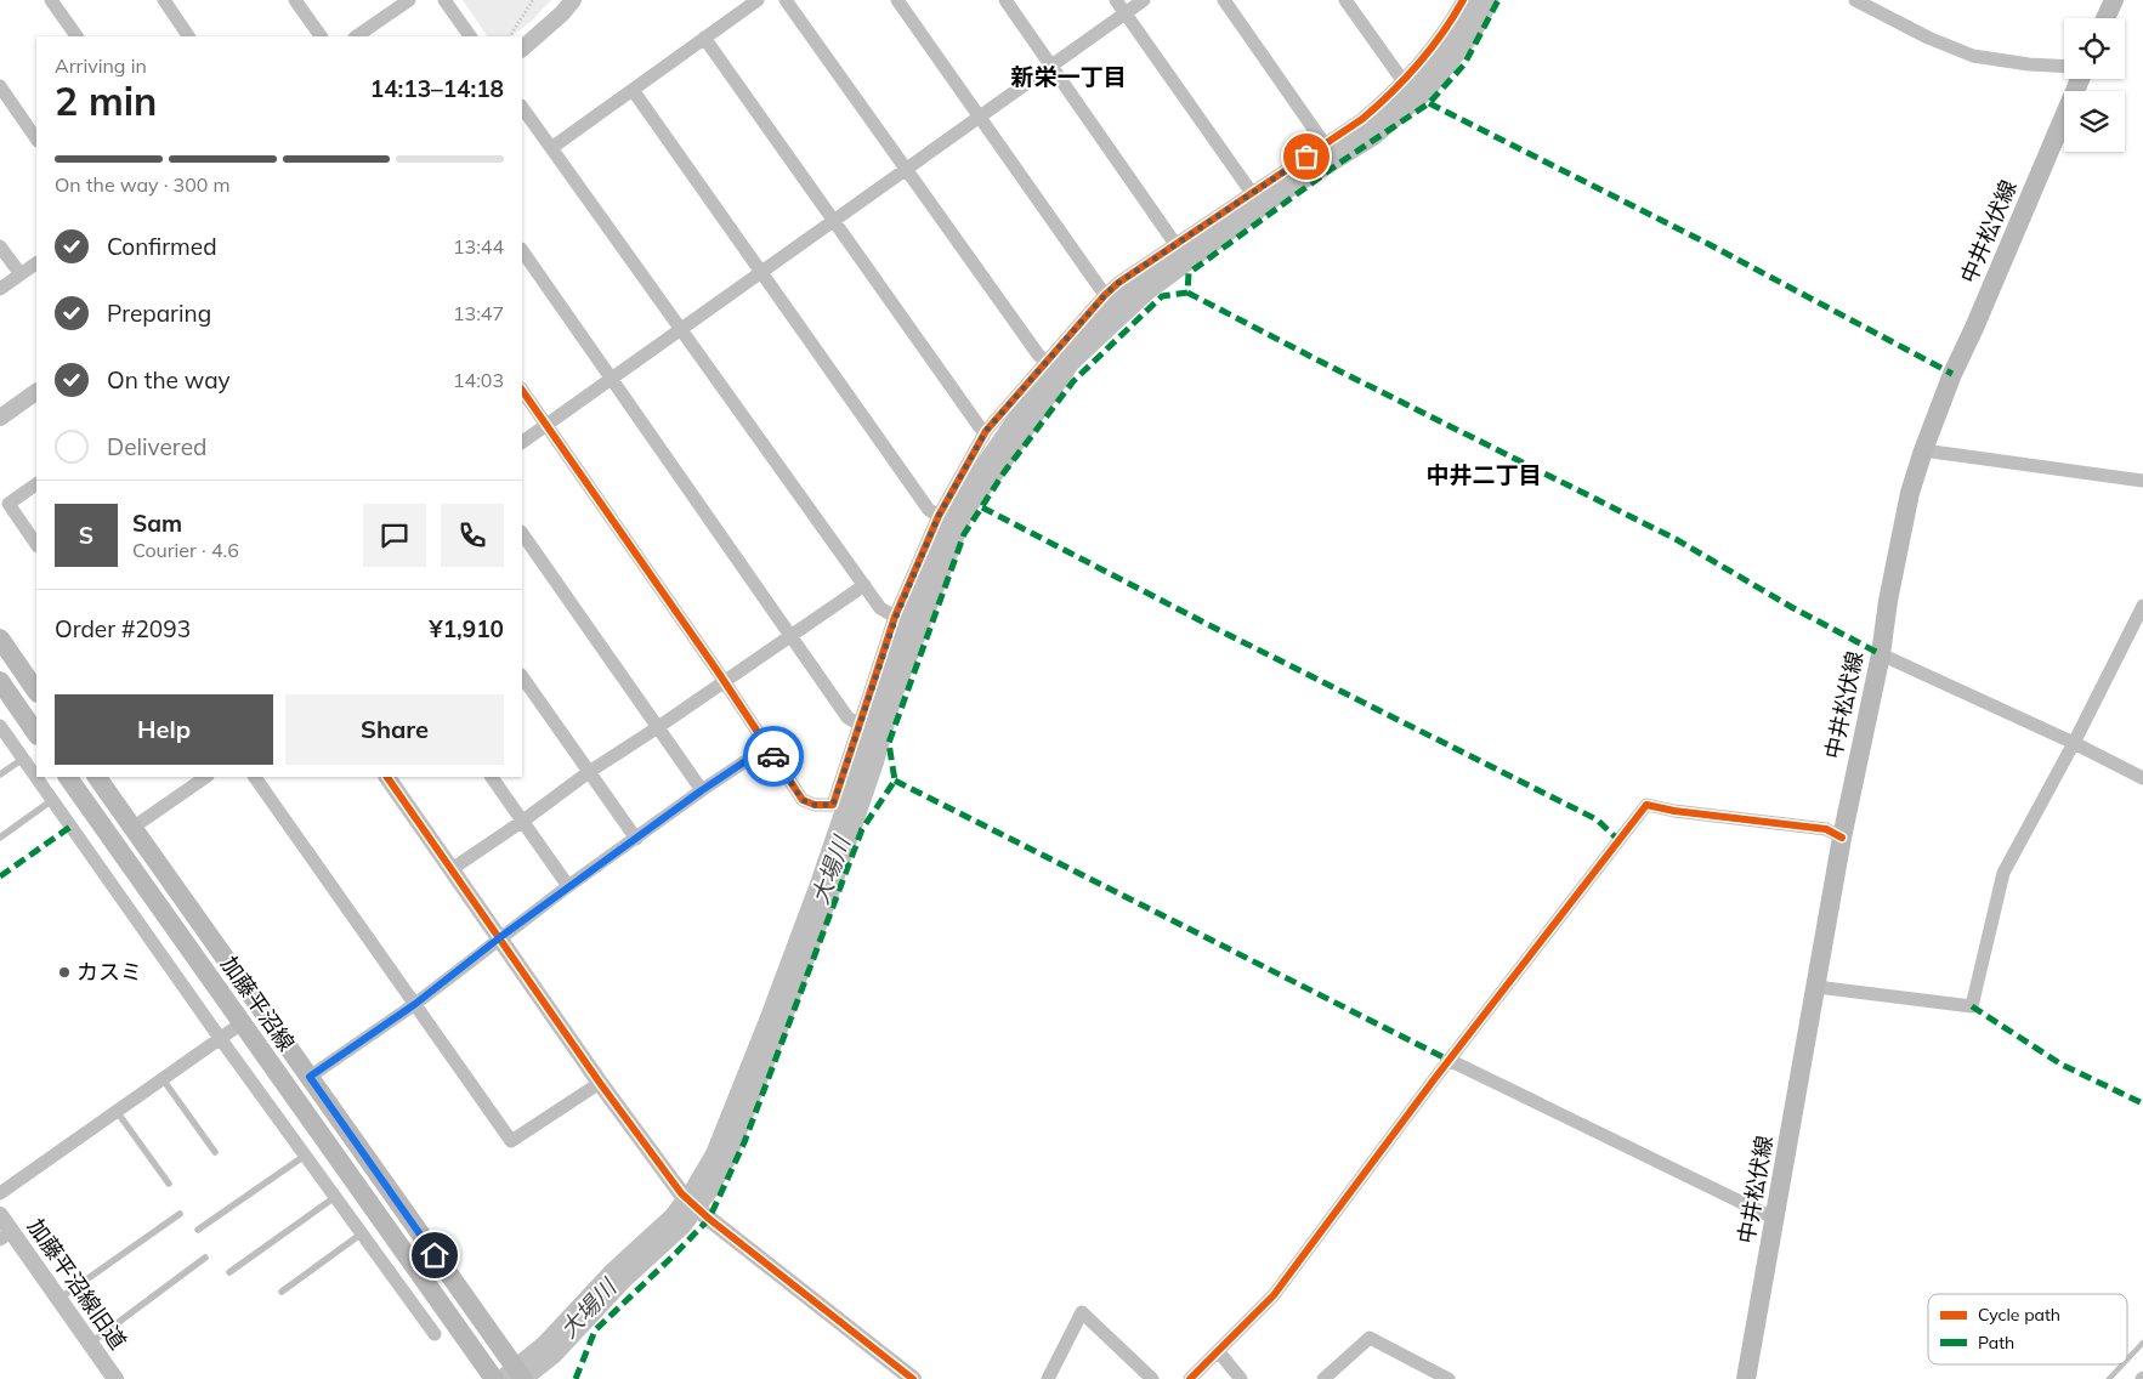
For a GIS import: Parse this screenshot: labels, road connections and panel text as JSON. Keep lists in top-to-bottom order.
{
  "streets": {
    "main road": ["中井松伏線", "加藤平沼線"],
    "street": ["加藤平沼線旧道"]
  },
  "districts": ["新栄一丁目", "中井二丁目"],
  "water": ["大場川"],
  "places": ["カスミ"],
  "legend": ["Cycle path", "Path"],
  "page": {
    "heading": ["2 min", "Arriving in", "14:13–14:18"],
    "panel": [
      "Sam",
      "Courier · 4.6",
      "Order #2093",
      "¥1,910"
    ],
    "bar": "On the way · 300 m",
    "list": [
      ["Confirmed", "13:44"],
      ["Preparing", "13:47"],
      ["On the way", "14:03"],
      "Delivered"
    ],
    "round": "S",
    "buttons": ["Help", "Share"]
  }
}
